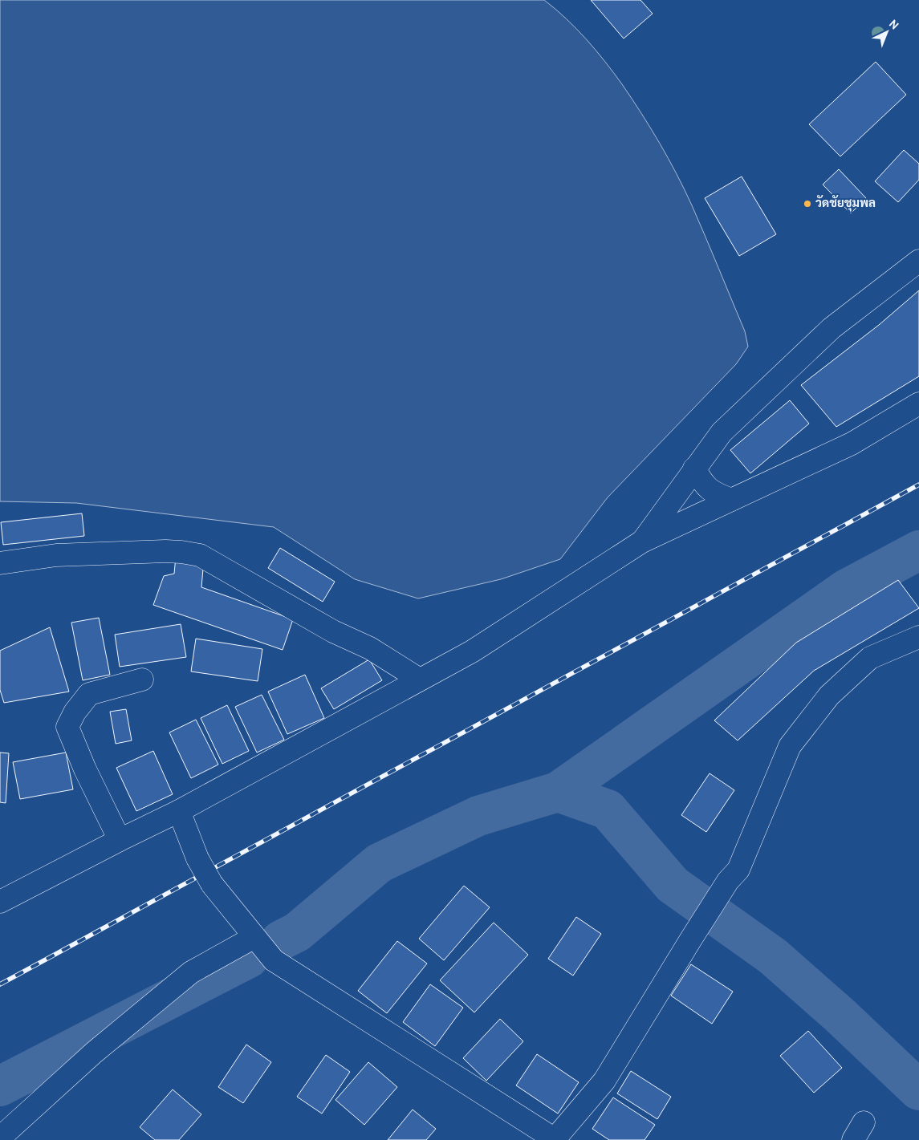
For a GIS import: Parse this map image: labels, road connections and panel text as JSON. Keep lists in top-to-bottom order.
{
  "places": ["วัดชัยชุมพล"],
  "north": "top right"
}
